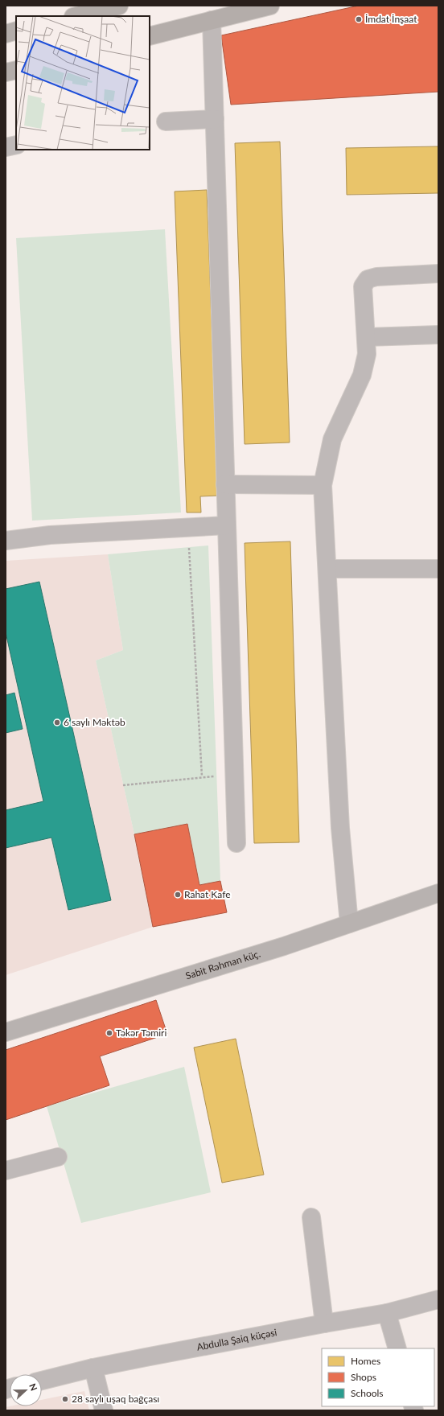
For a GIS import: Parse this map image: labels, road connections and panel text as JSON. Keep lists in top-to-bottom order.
{
  "streets": {
    "main road": ["Sabit Rəhman küç."],
    "street": ["Abdulla Şaiq küçəsi"]
  },
  "places": [
    "İmdat İnşaat",
    "6 saylı Məktəb",
    "Rahat Kafe",
    "Təkər Təmiri",
    "28 saylı uşaq bağçası"
  ],
  "legend": ["Homes", "Shops", "Schools"],
  "north": "right"
}
